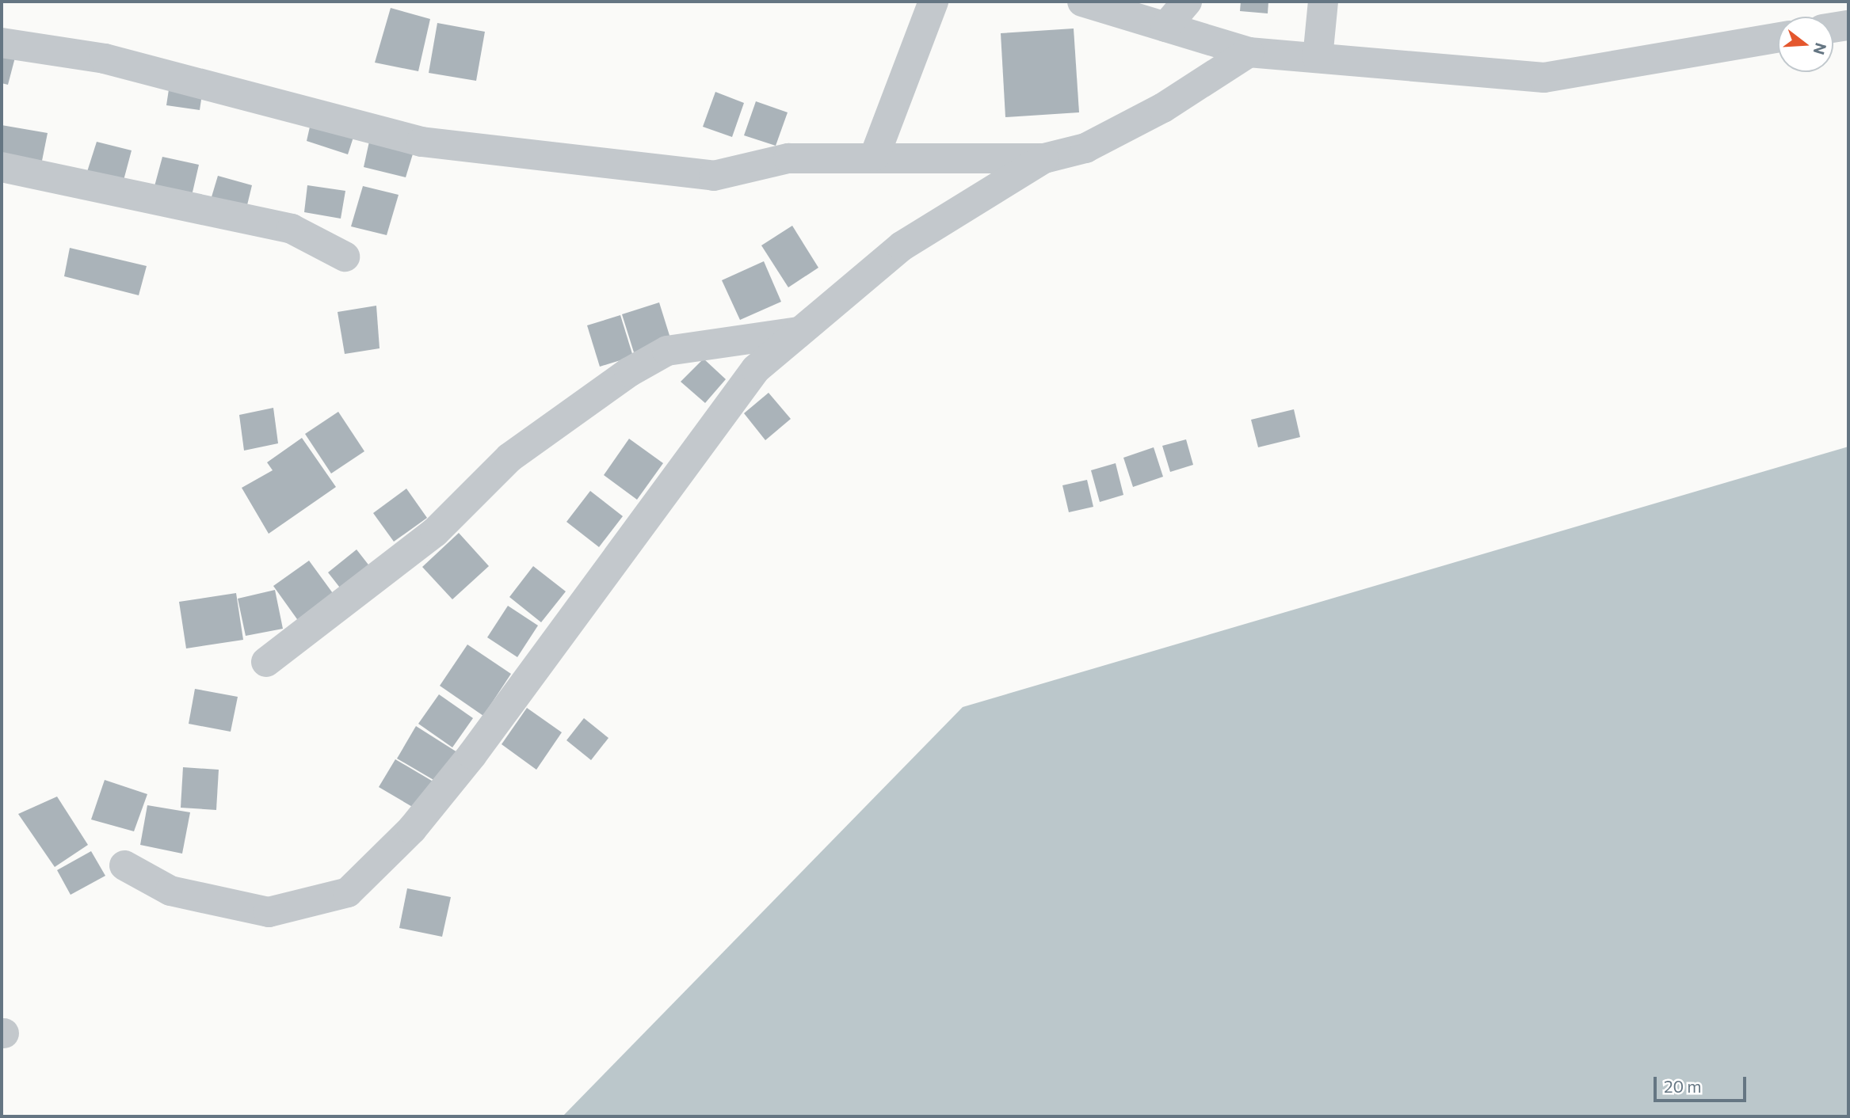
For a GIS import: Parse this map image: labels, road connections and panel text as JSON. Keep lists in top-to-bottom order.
{
  "scale_bar": "20 m",
  "north": "right"
}
